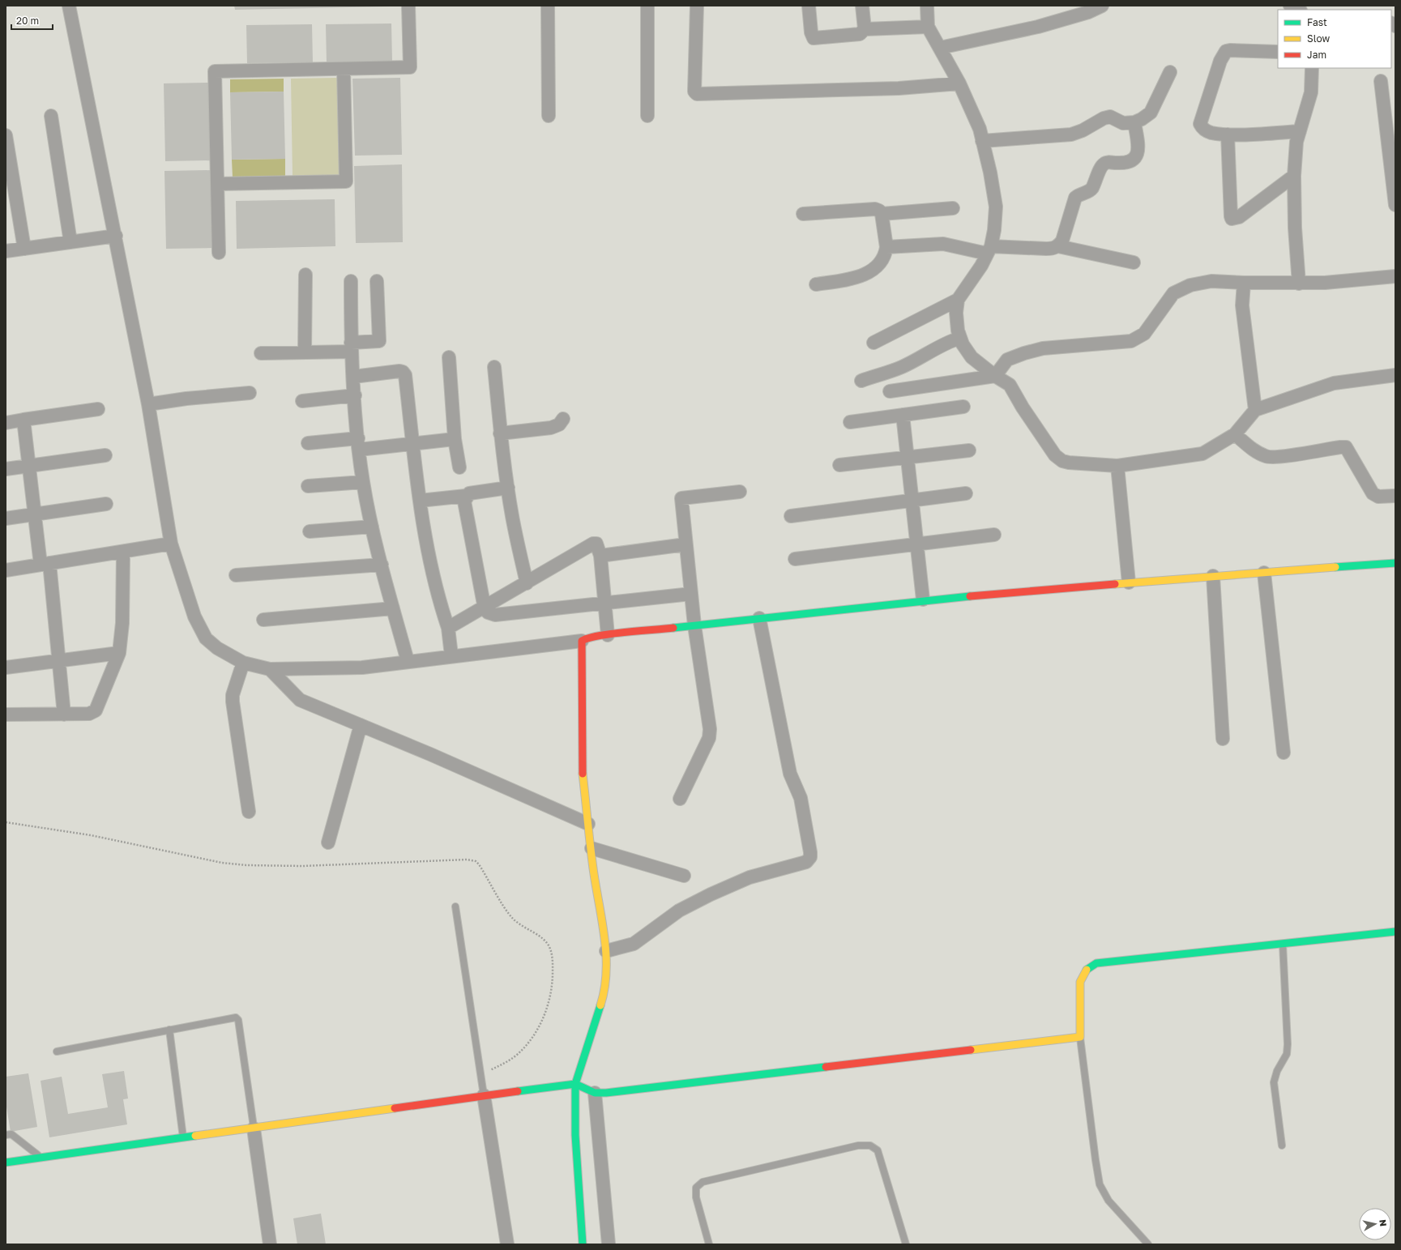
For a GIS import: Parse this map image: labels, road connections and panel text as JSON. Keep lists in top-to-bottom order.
{
  "legend": ["Fast", "Slow", "Jam"],
  "scale_bar": "20 m",
  "north": "right"
}
